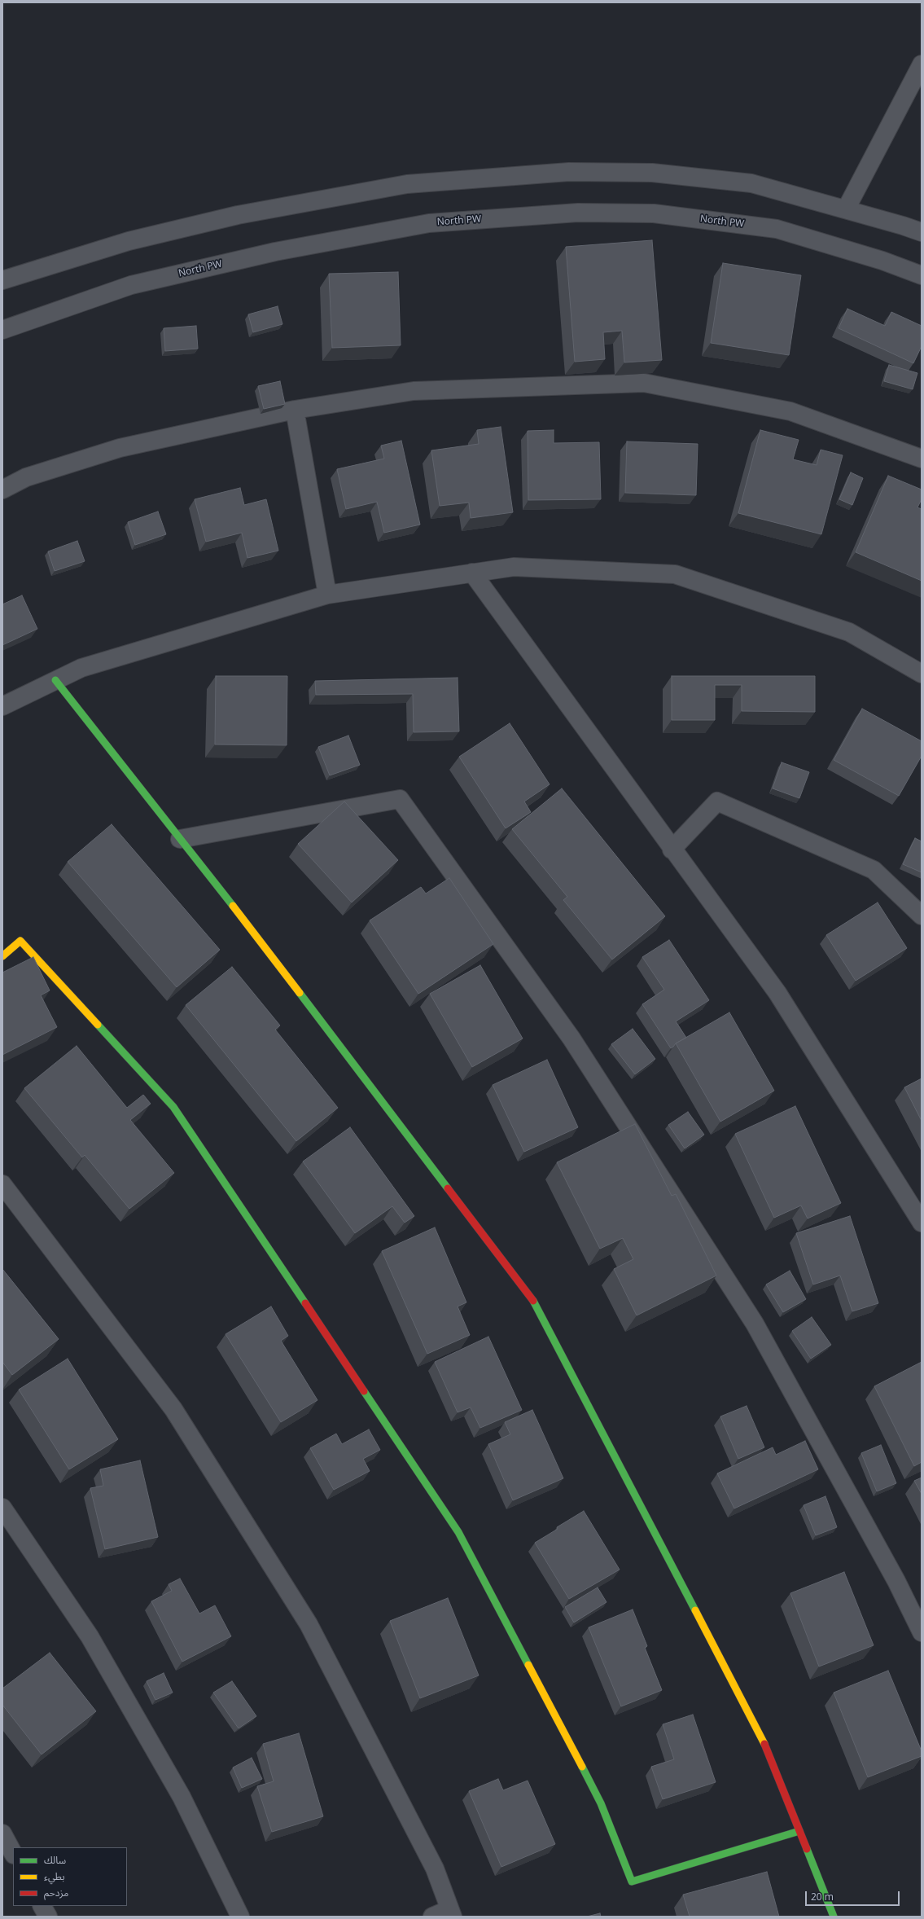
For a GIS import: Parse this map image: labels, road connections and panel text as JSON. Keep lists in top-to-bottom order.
{
  "streets": {
    "street": ["North PW"]
  },
  "legend": ["سالك", "بطيء", "مزدحم"],
  "scale_bar": "20 m"
}
